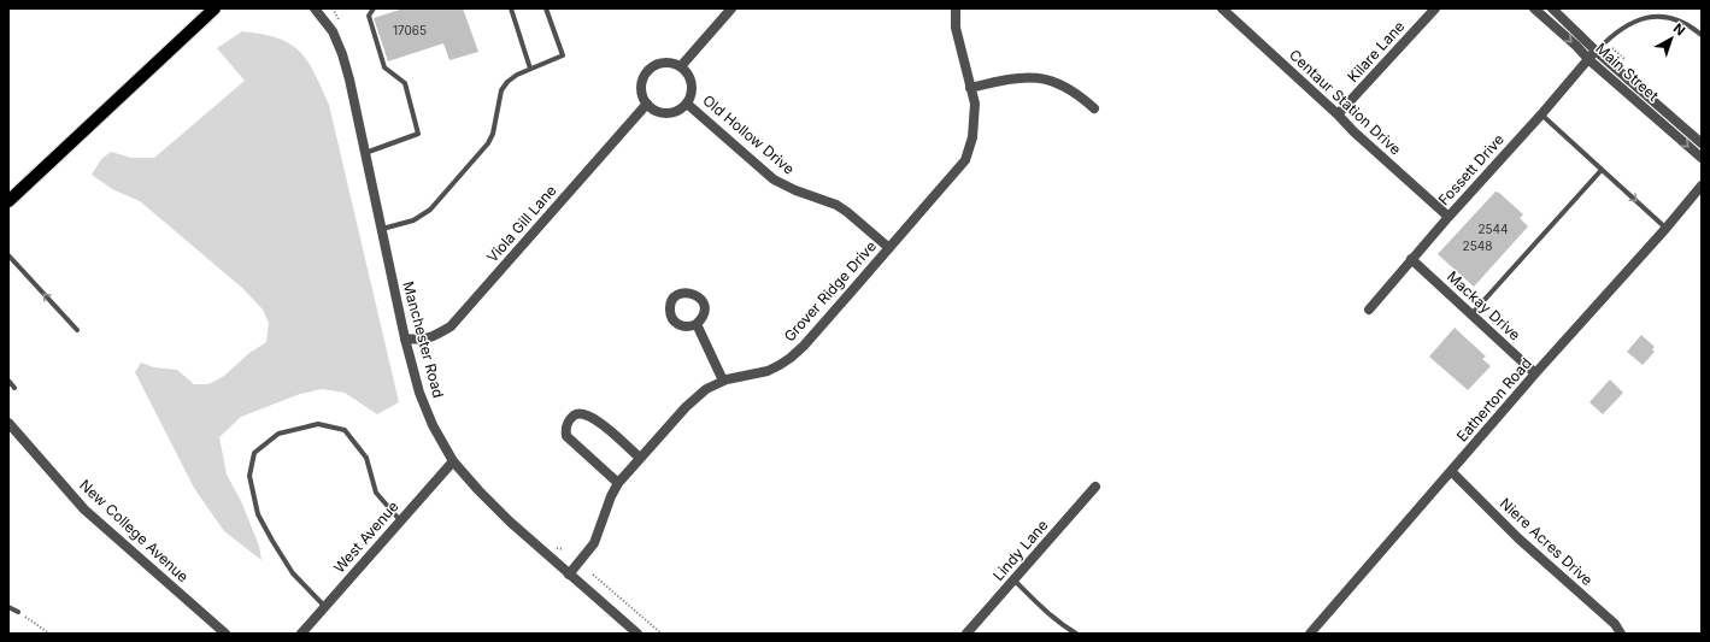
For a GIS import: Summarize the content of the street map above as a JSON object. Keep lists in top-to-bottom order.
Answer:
{
  "streets": {
    "street": [
      "Kilare Lane",
      "Main Street",
      "Centaur Station Drive",
      "Old Hollow Drive",
      "Fossett Drive",
      "Viola Gill Lane",
      "Grover Ridge Drive",
      "Mackay Drive",
      "Manchester Road",
      "Eatherton Road",
      "New College Avenue",
      "West Avenue",
      "Niere Acres Drive",
      "Lindy Lane"
    ]
  },
  "crossings": [
    ["Kilare Lane", "Centaur Station Drive"],
    ["Main Street", "Fossett Drive"],
    ["Centaur Station Drive", "Fossett Drive"],
    ["Old Hollow Drive", "Viola Gill Lane"],
    ["Old Hollow Drive", "Grover Ridge Drive"],
    ["Fossett Drive", "Mackay Drive"],
    ["Viola Gill Lane", "Manchester Road"],
    ["Grover Ridge Drive", "Manchester Road"],
    ["Mackay Drive", "Eatherton Road"],
    ["Manchester Road", "West Avenue"],
    ["Eatherton Road", "Niere Acres Drive"]
  ],
  "house_numbers": ["17065", "2544", "2548"],
  "north": "top right"
}
